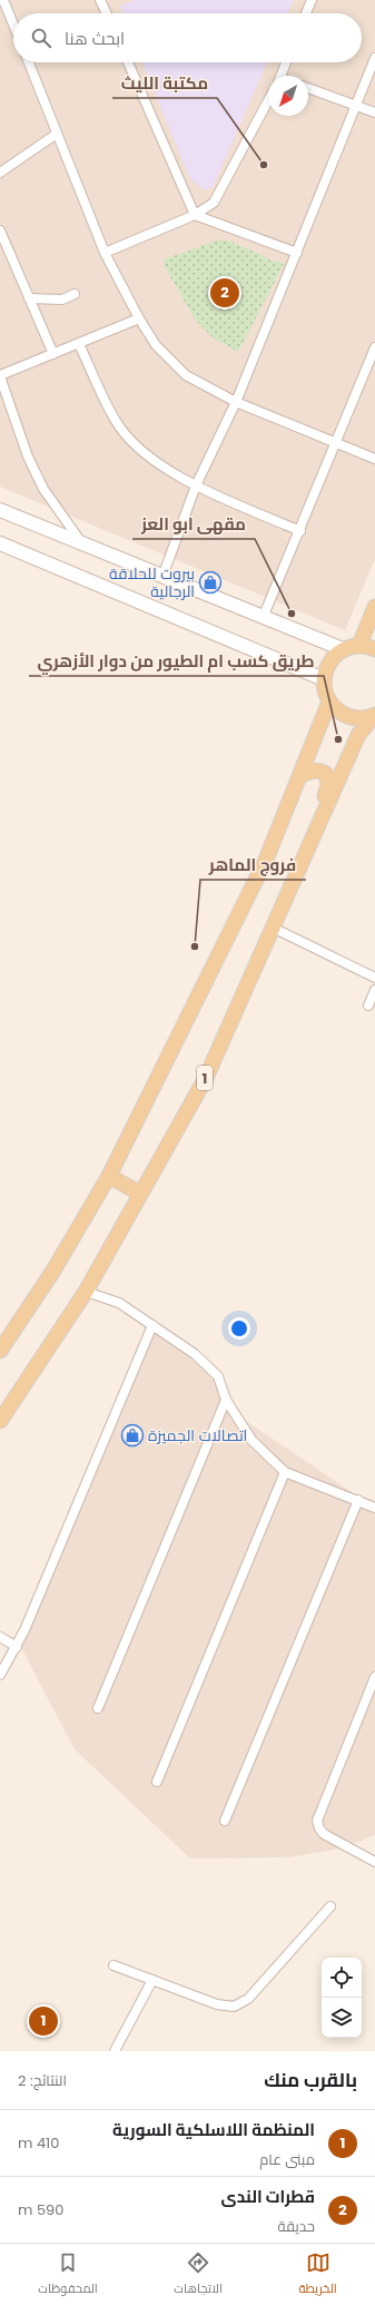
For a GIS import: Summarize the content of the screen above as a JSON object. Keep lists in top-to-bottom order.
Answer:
{
  "streets": {
    "main road": ["1"]
  },
  "places": {
    "other": [
      "مكتبة الليث",
      "مقهى ابو العز",
      "طريق كسب ام الطيور من دوار الأزهري",
      "فروج الماهر"
    ],
    "shop": ["بيروت للحلاقة الرجالية", "اتصالات الجميزة"]
  },
  "north": "bottom left",
  "page": {
    "search": "ابحث هنا",
    "pins": ["2", "1"],
    "heading": ["بالقرب منك", "النتائج: 2"],
    "list": [
      {
        "mark": "1",
        "name": "المنظمة اللاسلكية السورية",
        "note": "مبنى عام",
        "value": "410 m"
      },
      {
        "mark": "2",
        "name": "قطرات الندى",
        "note": "حديقة",
        "value": "590 m"
      }
    ],
    "nav": ["الخريطة", "الاتجاهات", "المحفوظات"]
  }
}
